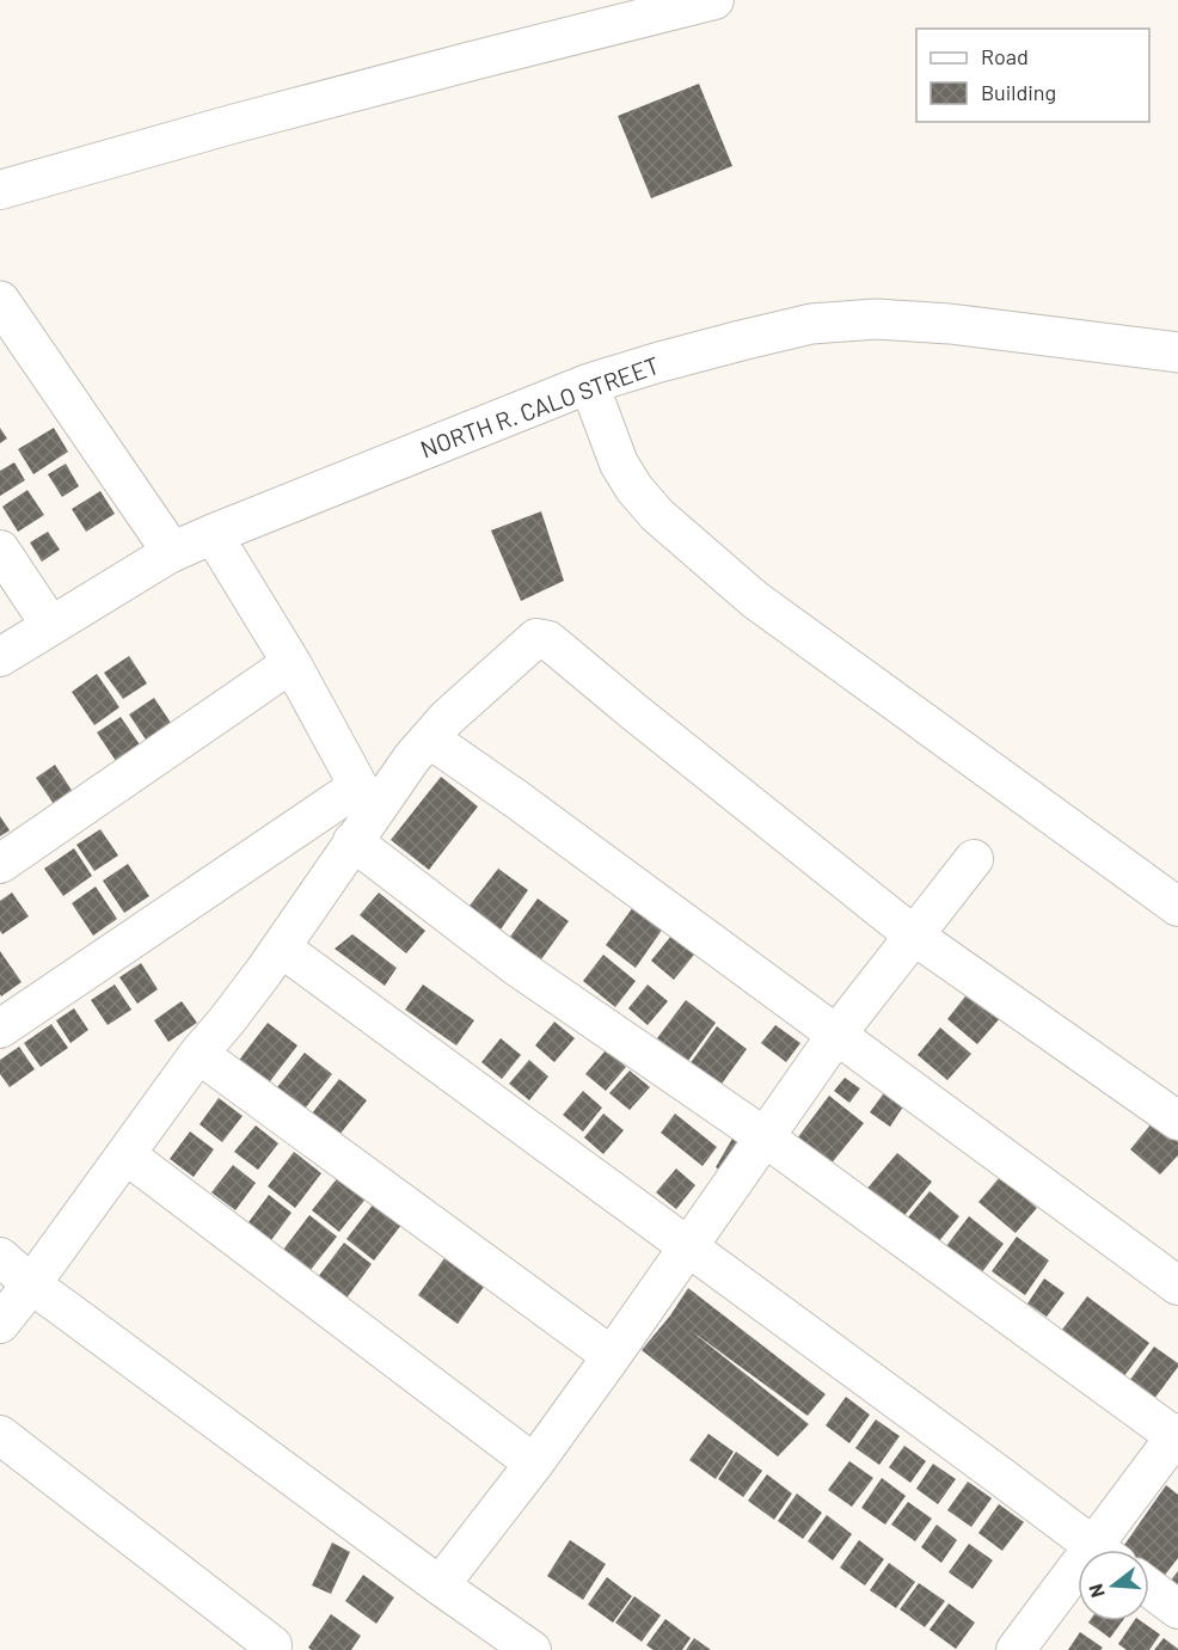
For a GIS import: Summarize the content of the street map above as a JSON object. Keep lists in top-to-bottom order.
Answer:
{
  "streets": {
    "main road": ["NORTH R. CALO STREET"]
  },
  "legend": ["Road", "Building"],
  "north": "left"
}
